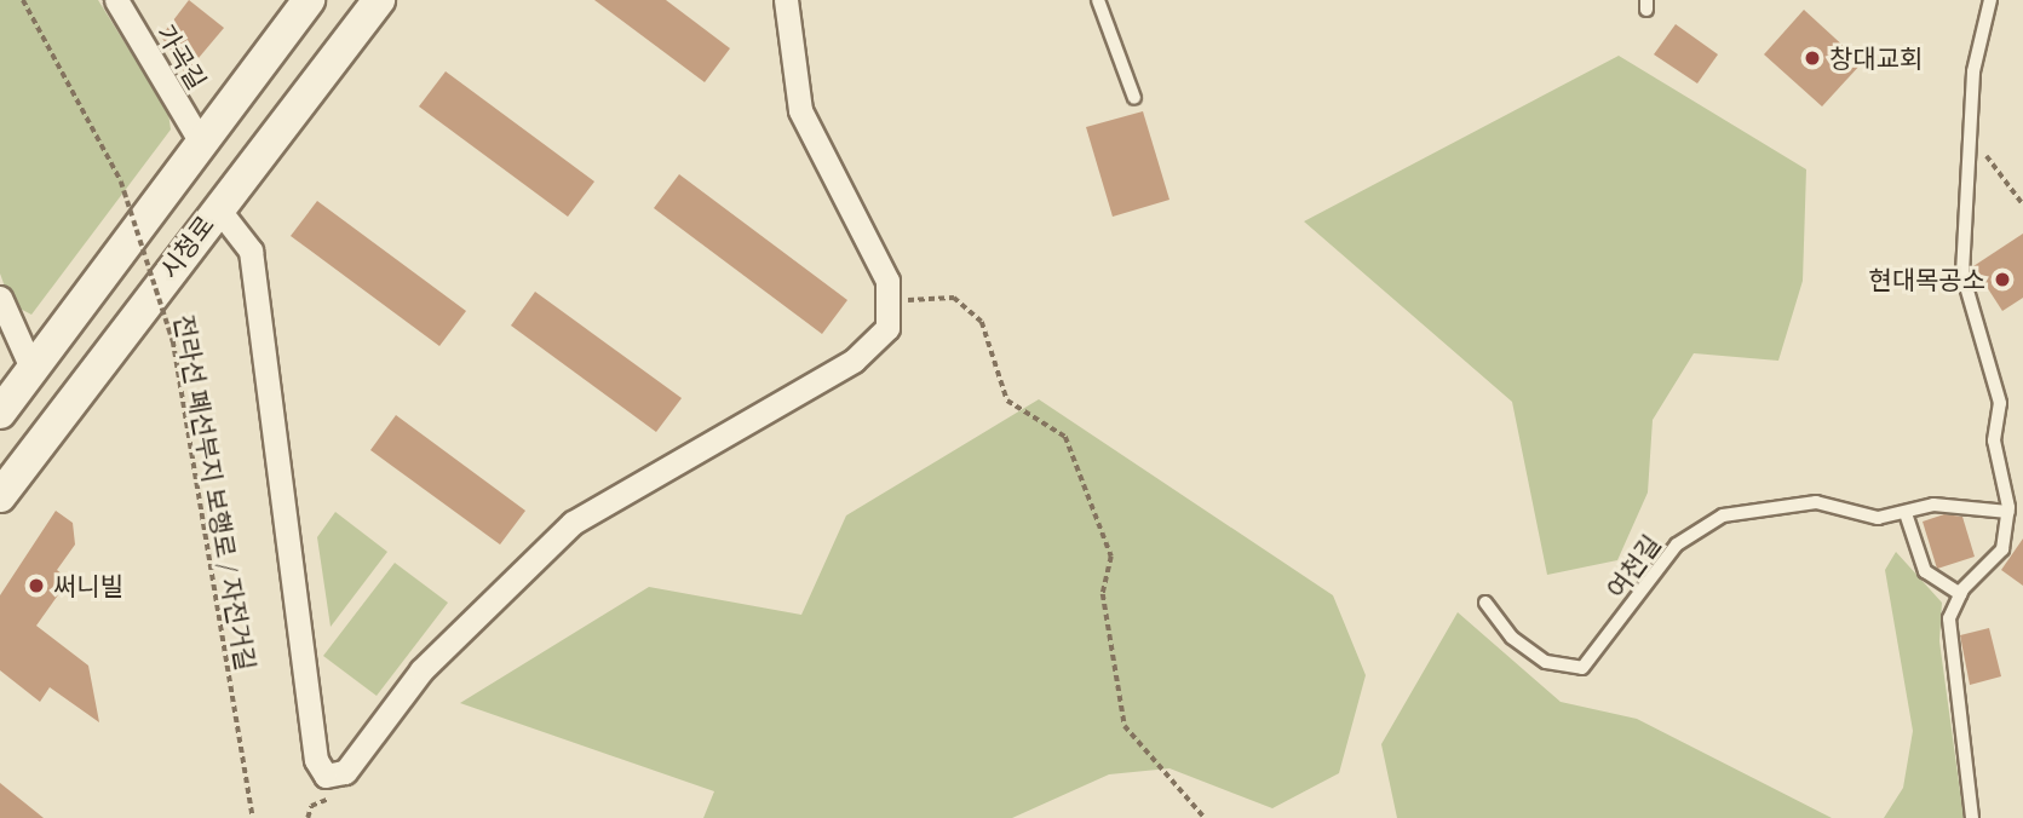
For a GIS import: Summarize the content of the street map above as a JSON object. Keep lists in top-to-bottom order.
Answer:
{
  "streets": {
    "street": ["가곡길", "시청로"],
    "lane": ["여천길"],
    "path": ["전라선 폐선부지 보행로 / 자전거길"]
  },
  "crossings": [
    ["가곡길", "시청로"]
  ],
  "places": ["창대교회", "현대목공소", "써니빌"]
}
